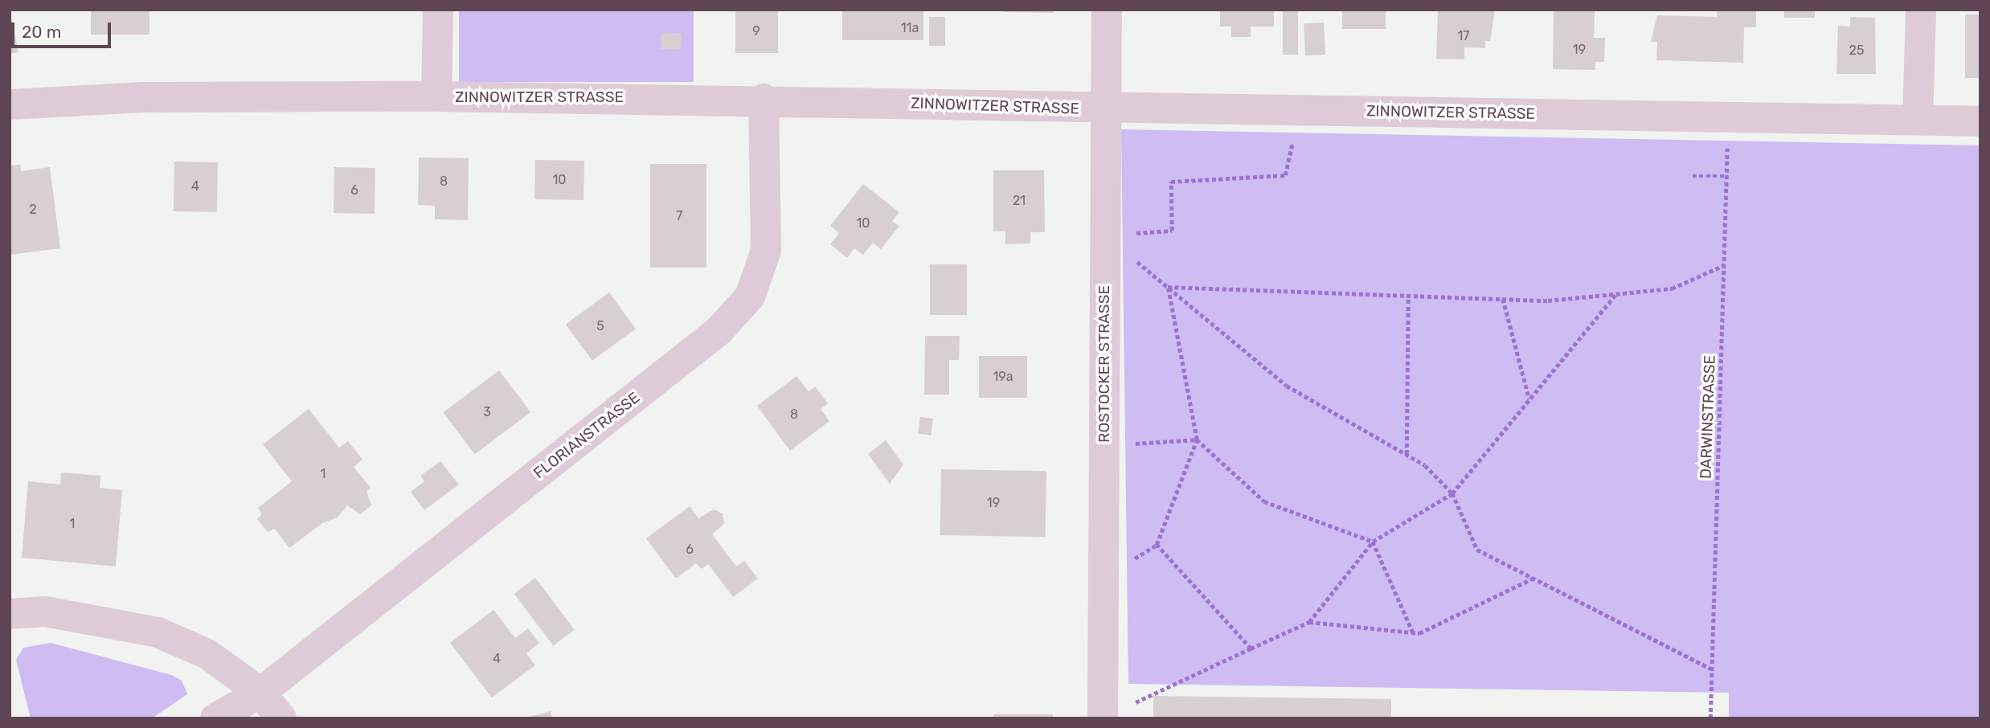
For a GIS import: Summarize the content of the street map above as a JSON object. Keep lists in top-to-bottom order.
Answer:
{
  "streets": {
    "street": ["ZINNOWITZER STRASSE", "ROSTOCKER STRASSE", "FLORIANSTRASSE"],
    "path": ["DARWINSTRASSE"]
  },
  "crossings": [
    ["ZINNOWITZER STRASSE", "ROSTOCKER STRASSE"],
    ["ZINNOWITZER STRASSE", "DARWINSTRASSE"],
    ["ZINNOWITZER STRASSE", "FLORIANSTRASSE"]
  ],
  "house_numbers": [
    "11a",
    "9",
    "17",
    "19",
    "25",
    "10",
    "8",
    "4",
    "6",
    "21",
    "2",
    "7",
    "10",
    "5",
    "19a",
    "3",
    "8",
    "1",
    "19",
    "1",
    "6",
    "4"
  ],
  "scale_bar": "20 m"
}
